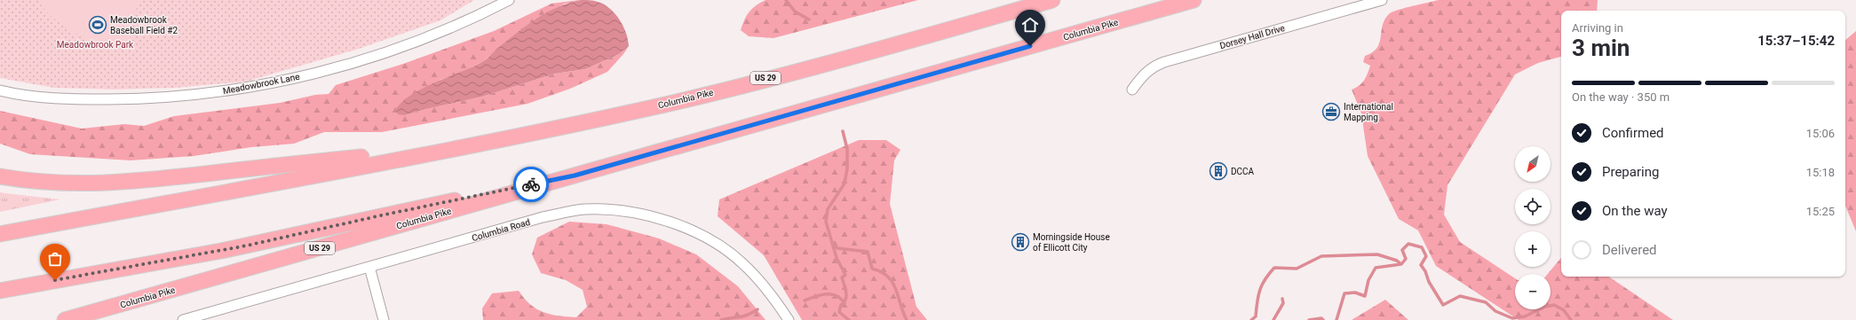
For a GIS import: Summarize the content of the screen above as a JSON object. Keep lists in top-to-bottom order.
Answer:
{
  "streets": {
    "highway": ["Columbia Pike", "US 29"],
    "street": ["Dorsey Hall Drive", "Meadowbrook Lane", "Columbia Road"]
  },
  "parks": ["Meadowbrook Park"],
  "places": {
    "sports": ["Meadowbrook Baseball Field #2"],
    "office": ["International Mapping"],
    "building": ["DCCA", "Morningside House of Ellicott City"]
  },
  "north": "bottom left",
  "page": {
    "heading": ["3 min", "Arriving in", "15:37–15:42"],
    "bar": "On the way · 350 m",
    "list": [
      ["Confirmed", "15:06"],
      ["Preparing", "15:18"],
      ["On the way", "15:25"],
      "Delivered"
    ],
    "map_buttons": ["+", "−"]
  }
}
